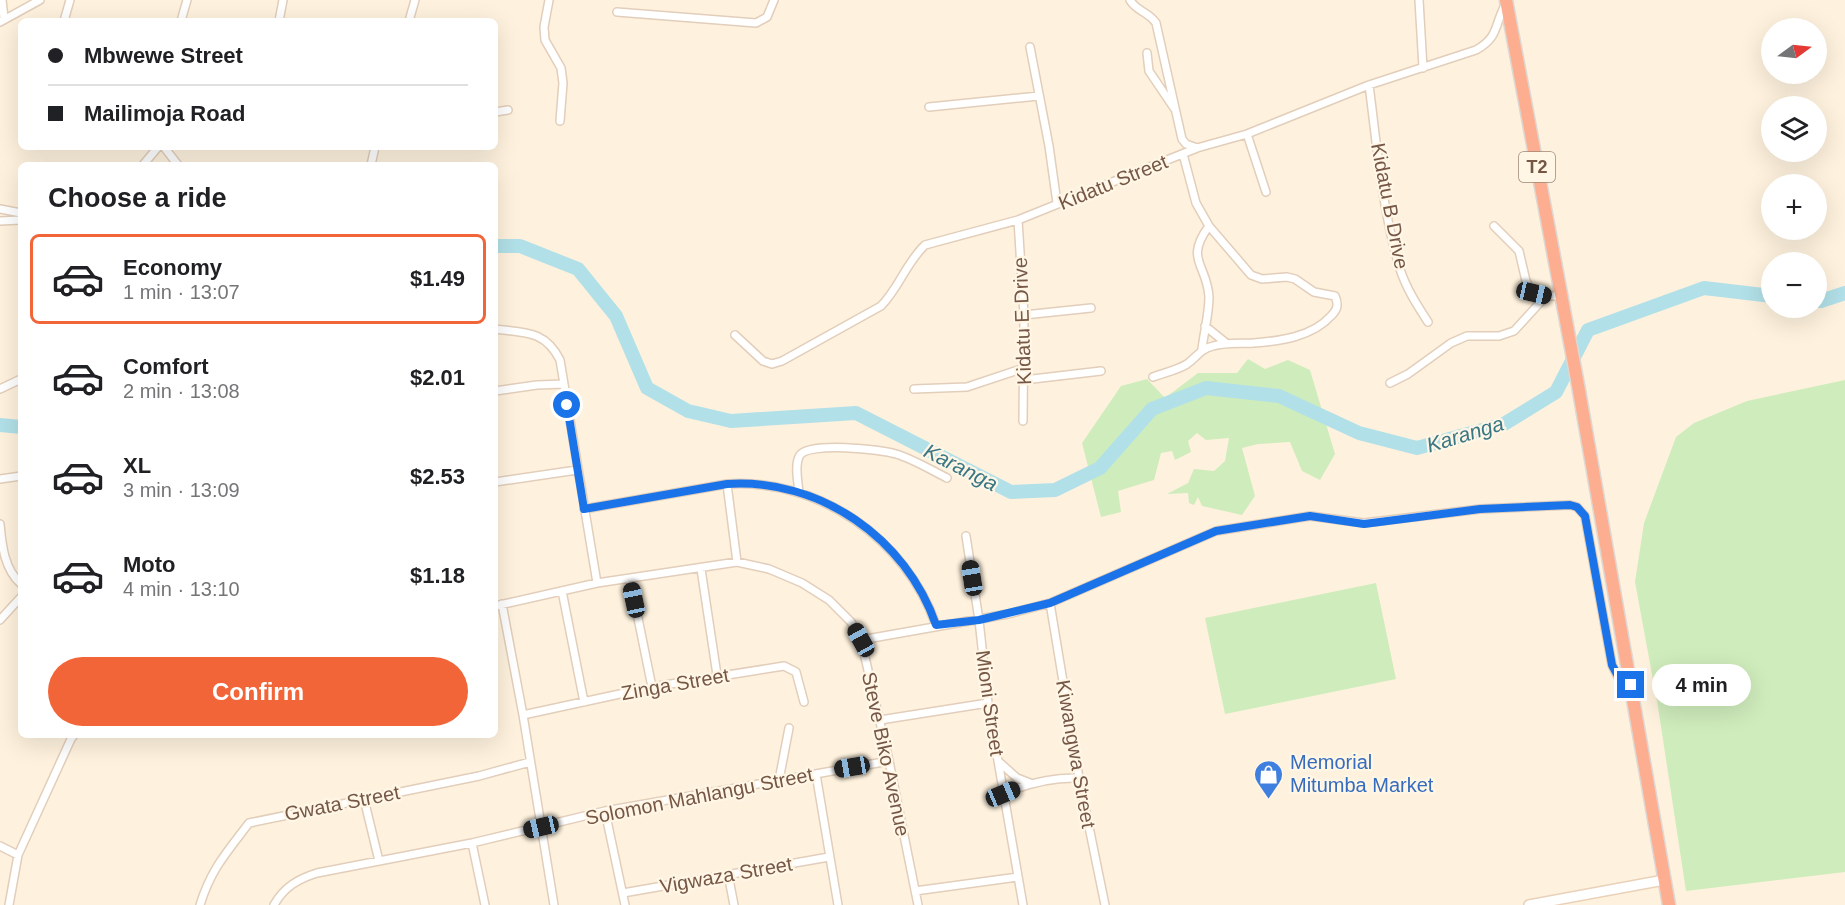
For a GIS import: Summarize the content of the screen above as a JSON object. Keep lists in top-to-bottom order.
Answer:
{
  "streets": {
    "highway": ["T2"],
    "street": [
      "Kidatu Street",
      "Kidatu B Drive",
      "Kidatu E Drive",
      "Zinga Street",
      "Mioni Street",
      "Steve Biko Avenue",
      "Kiwangwa Street",
      "Solomon Mahlangu Street",
      "Gwata Street",
      "Vigwaza Street"
    ]
  },
  "crossings": [
    ["T2", "Kidatu Street"],
    ["Kidatu Street", "Kidatu B Drive"],
    ["Kidatu Street", "Kidatu E Drive"],
    ["Steve Biko Avenue", "Solomon Mahlangu Street"]
  ],
  "water": ["Karanga"],
  "places": {
    "shop": ["Memorial Mitumba Market"]
  },
  "north": "right",
  "page": {
    "map_buttons": ["+", "−"],
    "banner": ["Mbwewe Street", "Mailimoja Road"],
    "heading": "Choose a ride",
    "list": [
      {
        "name": "Economy",
        "note": "1 min · 13:07",
        "value": "$1.49"
      },
      {
        "name": "Comfort",
        "note": "2 min · 13:08",
        "value": "$2.01"
      },
      {
        "name": "XL",
        "note": "3 min · 13:09",
        "value": "$2.53"
      },
      {
        "name": "Moto",
        "note": "4 min · 13:10",
        "value": "$1.18"
      }
    ],
    "buttons": "Confirm",
    "bubble": "4 min"
  }
}
